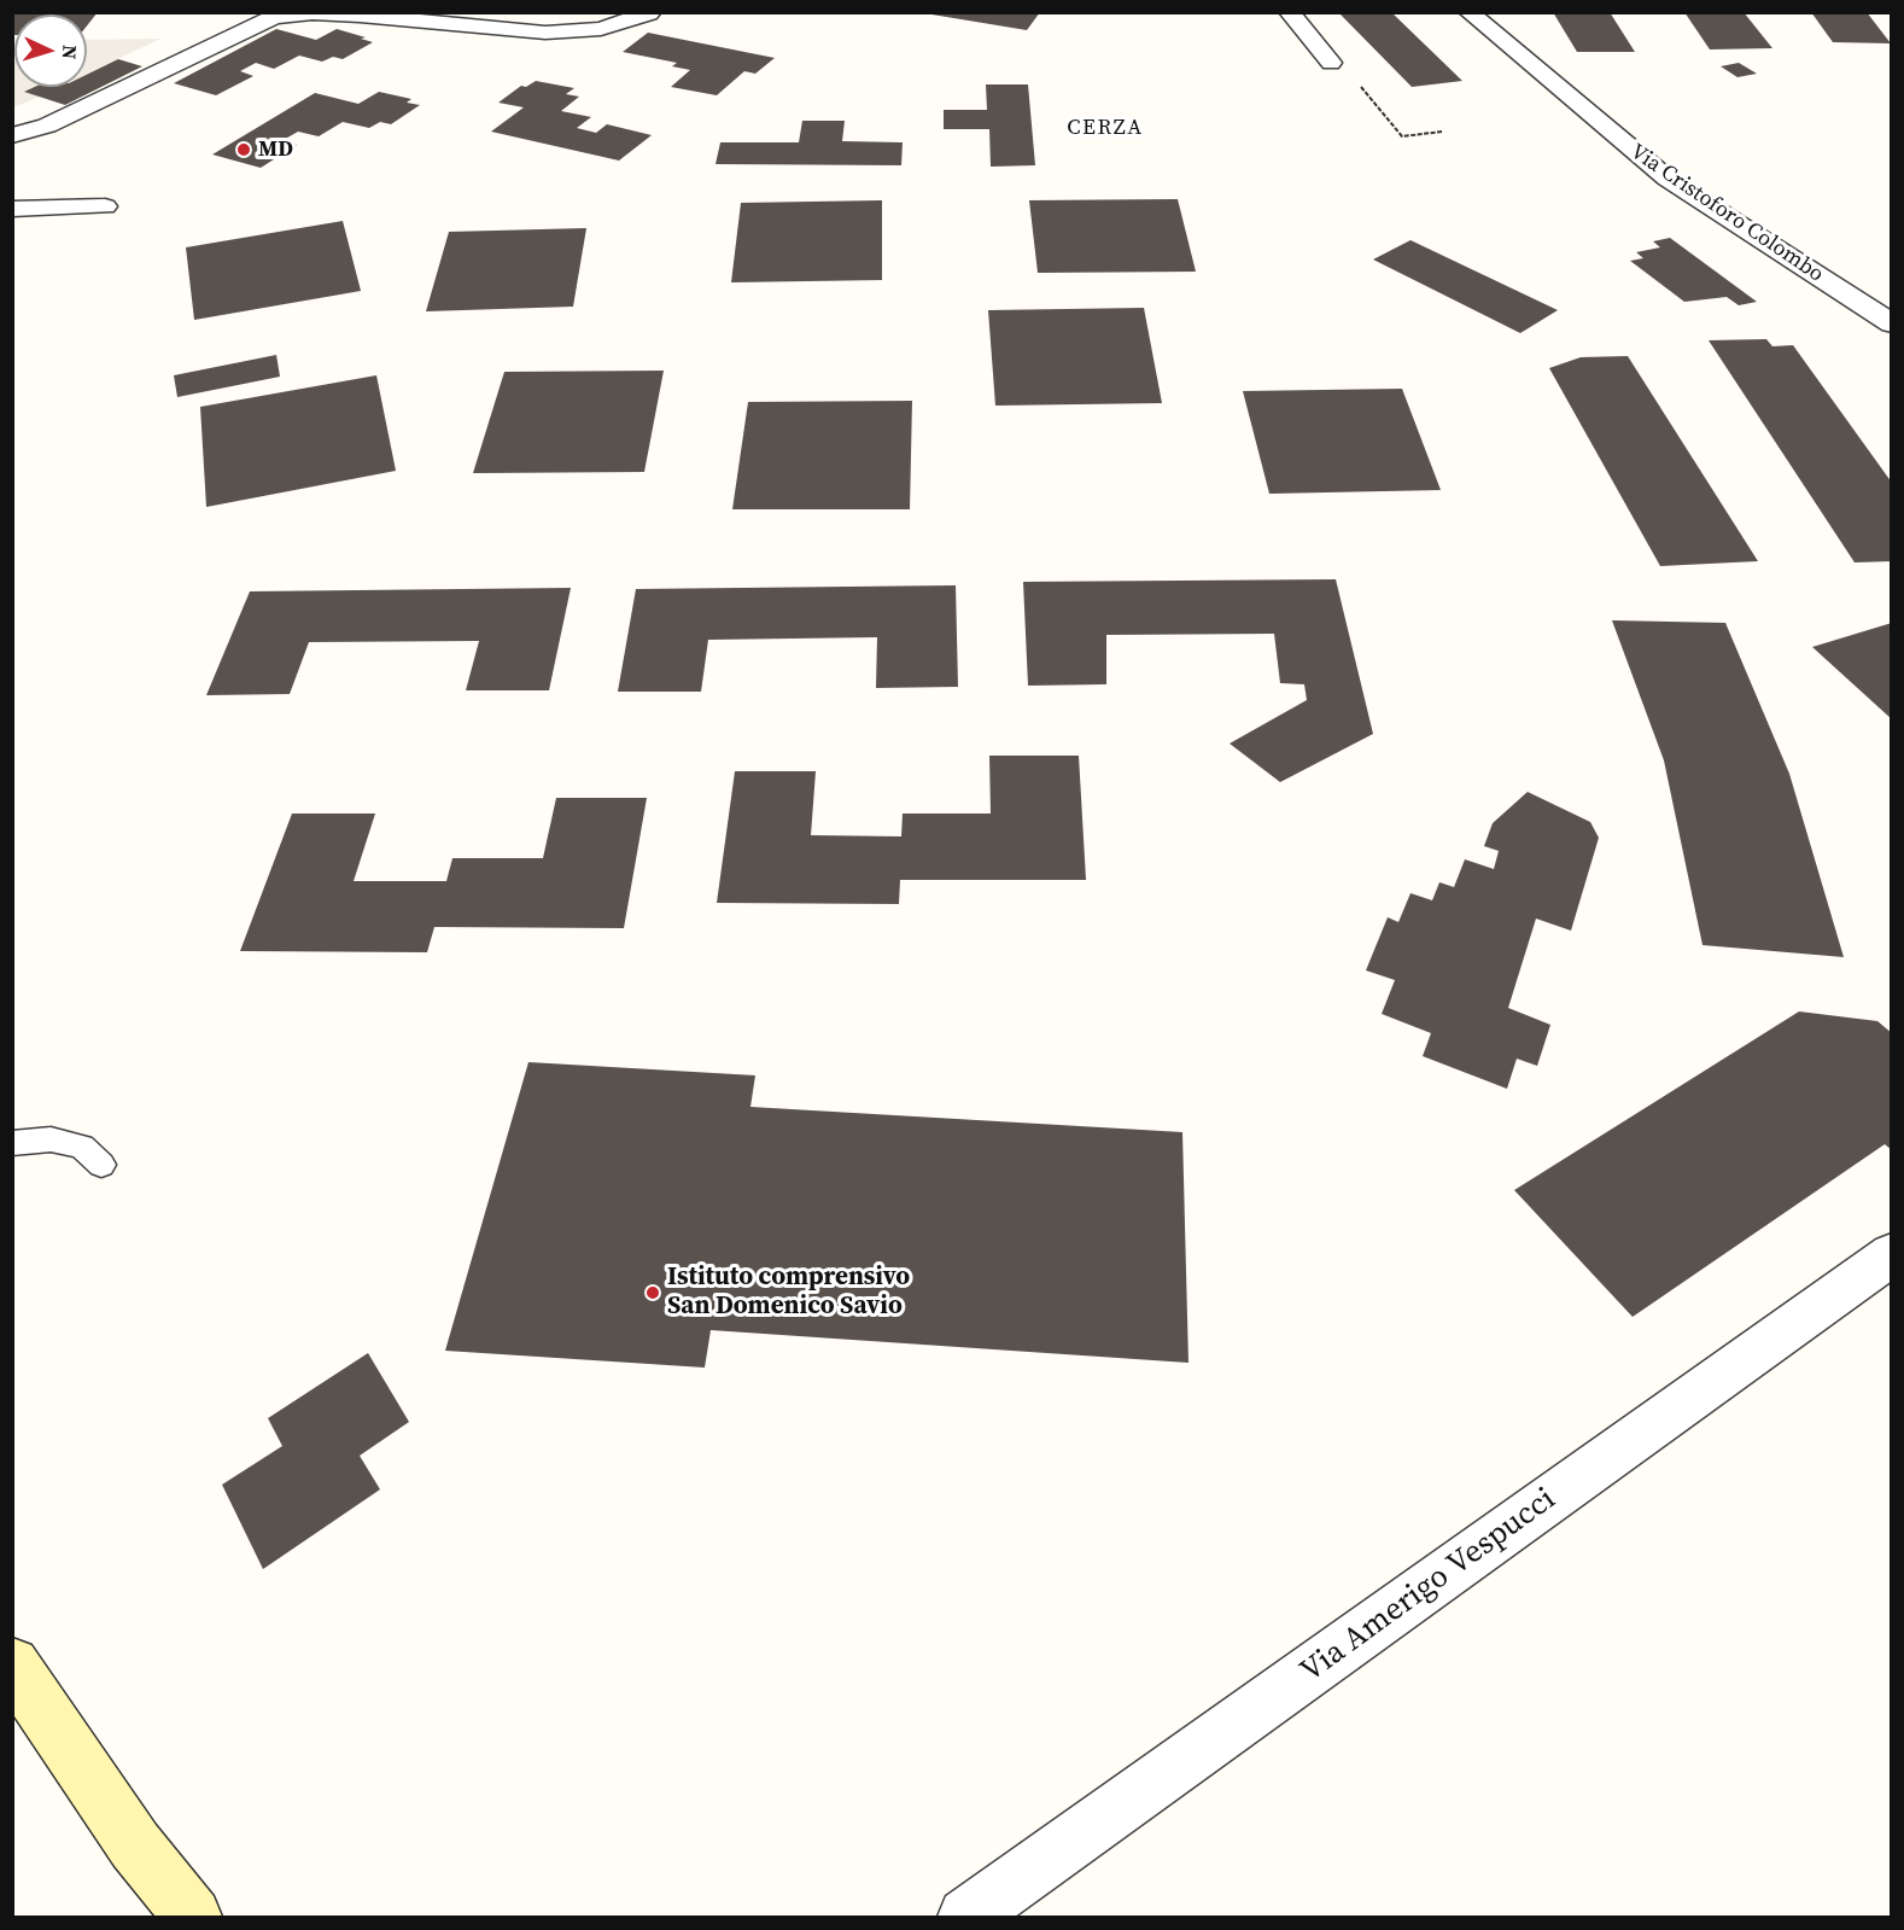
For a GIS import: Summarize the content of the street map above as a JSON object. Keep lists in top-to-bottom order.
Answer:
{
  "streets": {
    "street": ["Via Cristoforo Colombo", "Via Amerigo Vespucci"]
  },
  "districts": ["CERZA"],
  "places": ["MD", "Istituto comprensivo San Domenico Savio"],
  "north": "right"
}
